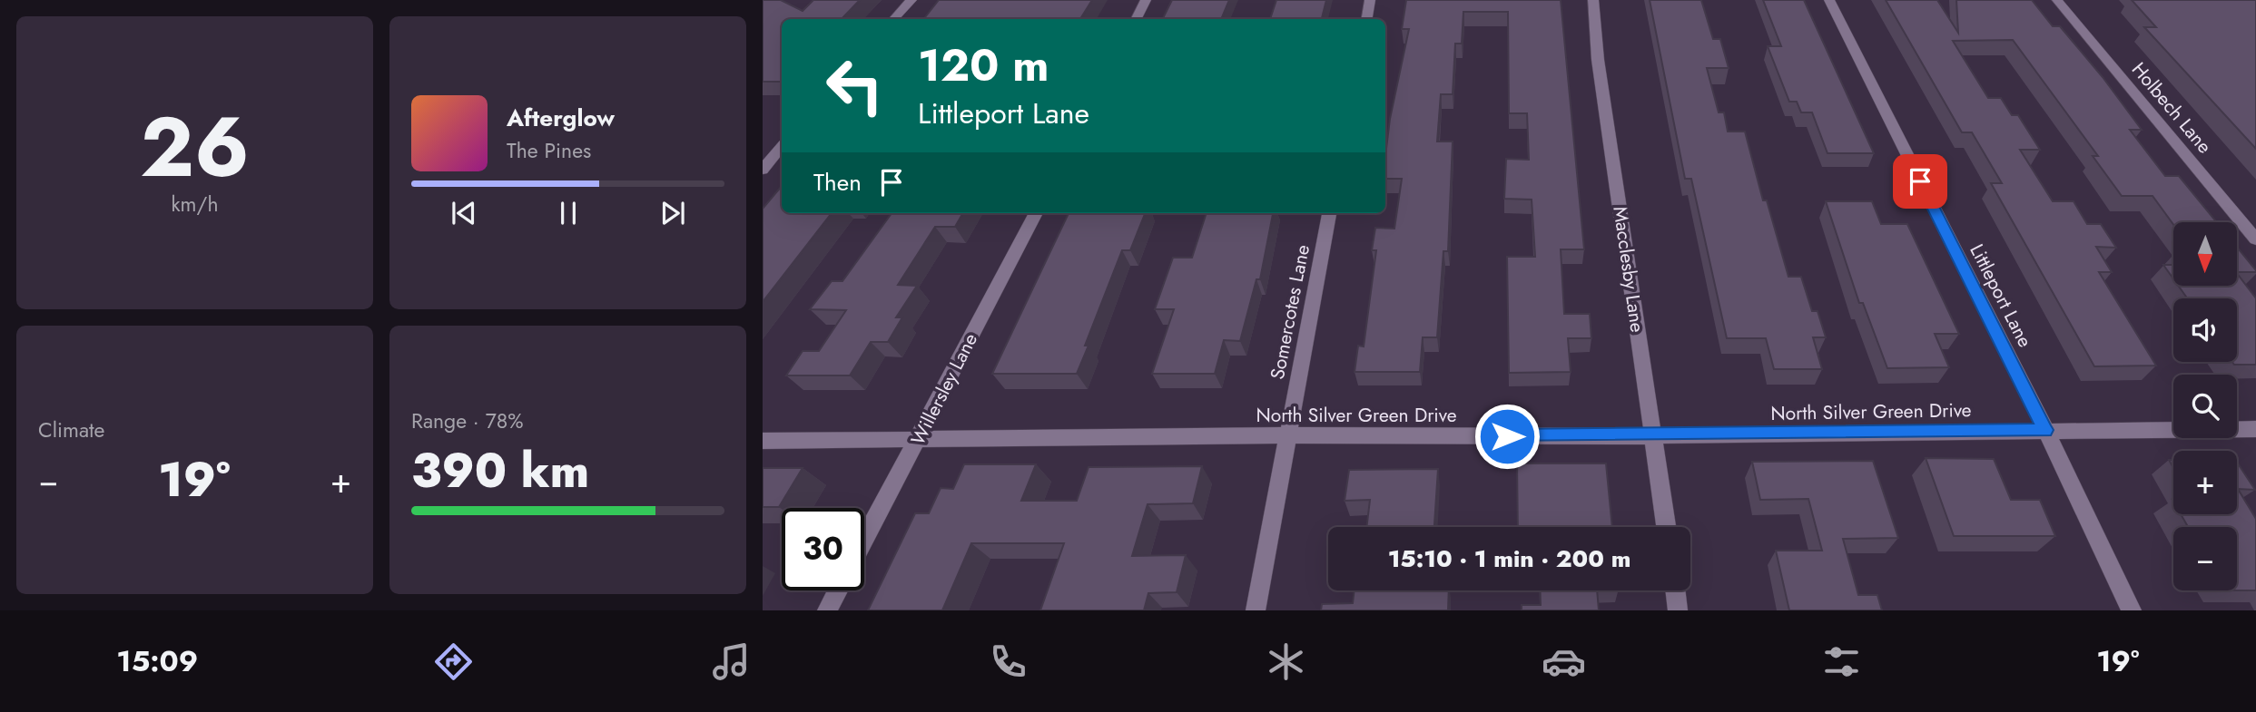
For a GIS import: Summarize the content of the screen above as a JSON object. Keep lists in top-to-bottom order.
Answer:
{
  "streets": {
    "street": [
      "Holbech Lane",
      "Macclesby Lane",
      "Littleport Lane",
      "Somercotes Lane",
      "Willersley Lane",
      "North Silver Green Drive"
    ]
  },
  "crossings": [
    ["Macclesby Lane", "North Silver Green Drive"],
    ["Littleport Lane", "North Silver Green Drive"],
    ["Somercotes Lane", "North Silver Green Drive"],
    ["Willersley Lane", "North Silver Green Drive"]
  ],
  "north": "bottom",
  "page": {
    "tile": [
      ["26", "km/h"],
      "Climate",
      ["Range · 78%", "390 km"]
    ],
    "turn": ["120 m", "Littleport Lane"],
    "song": ["Afterglow", "The Pines"],
    "then": "Then",
    "map_buttons": ["+", "−"],
    "heat": ["−", "19°", "+"],
    "limit": "30",
    "trip": "15:10 · 1 min · 200 m",
    "tabs": ["15:09", "19°"]
  }
}
